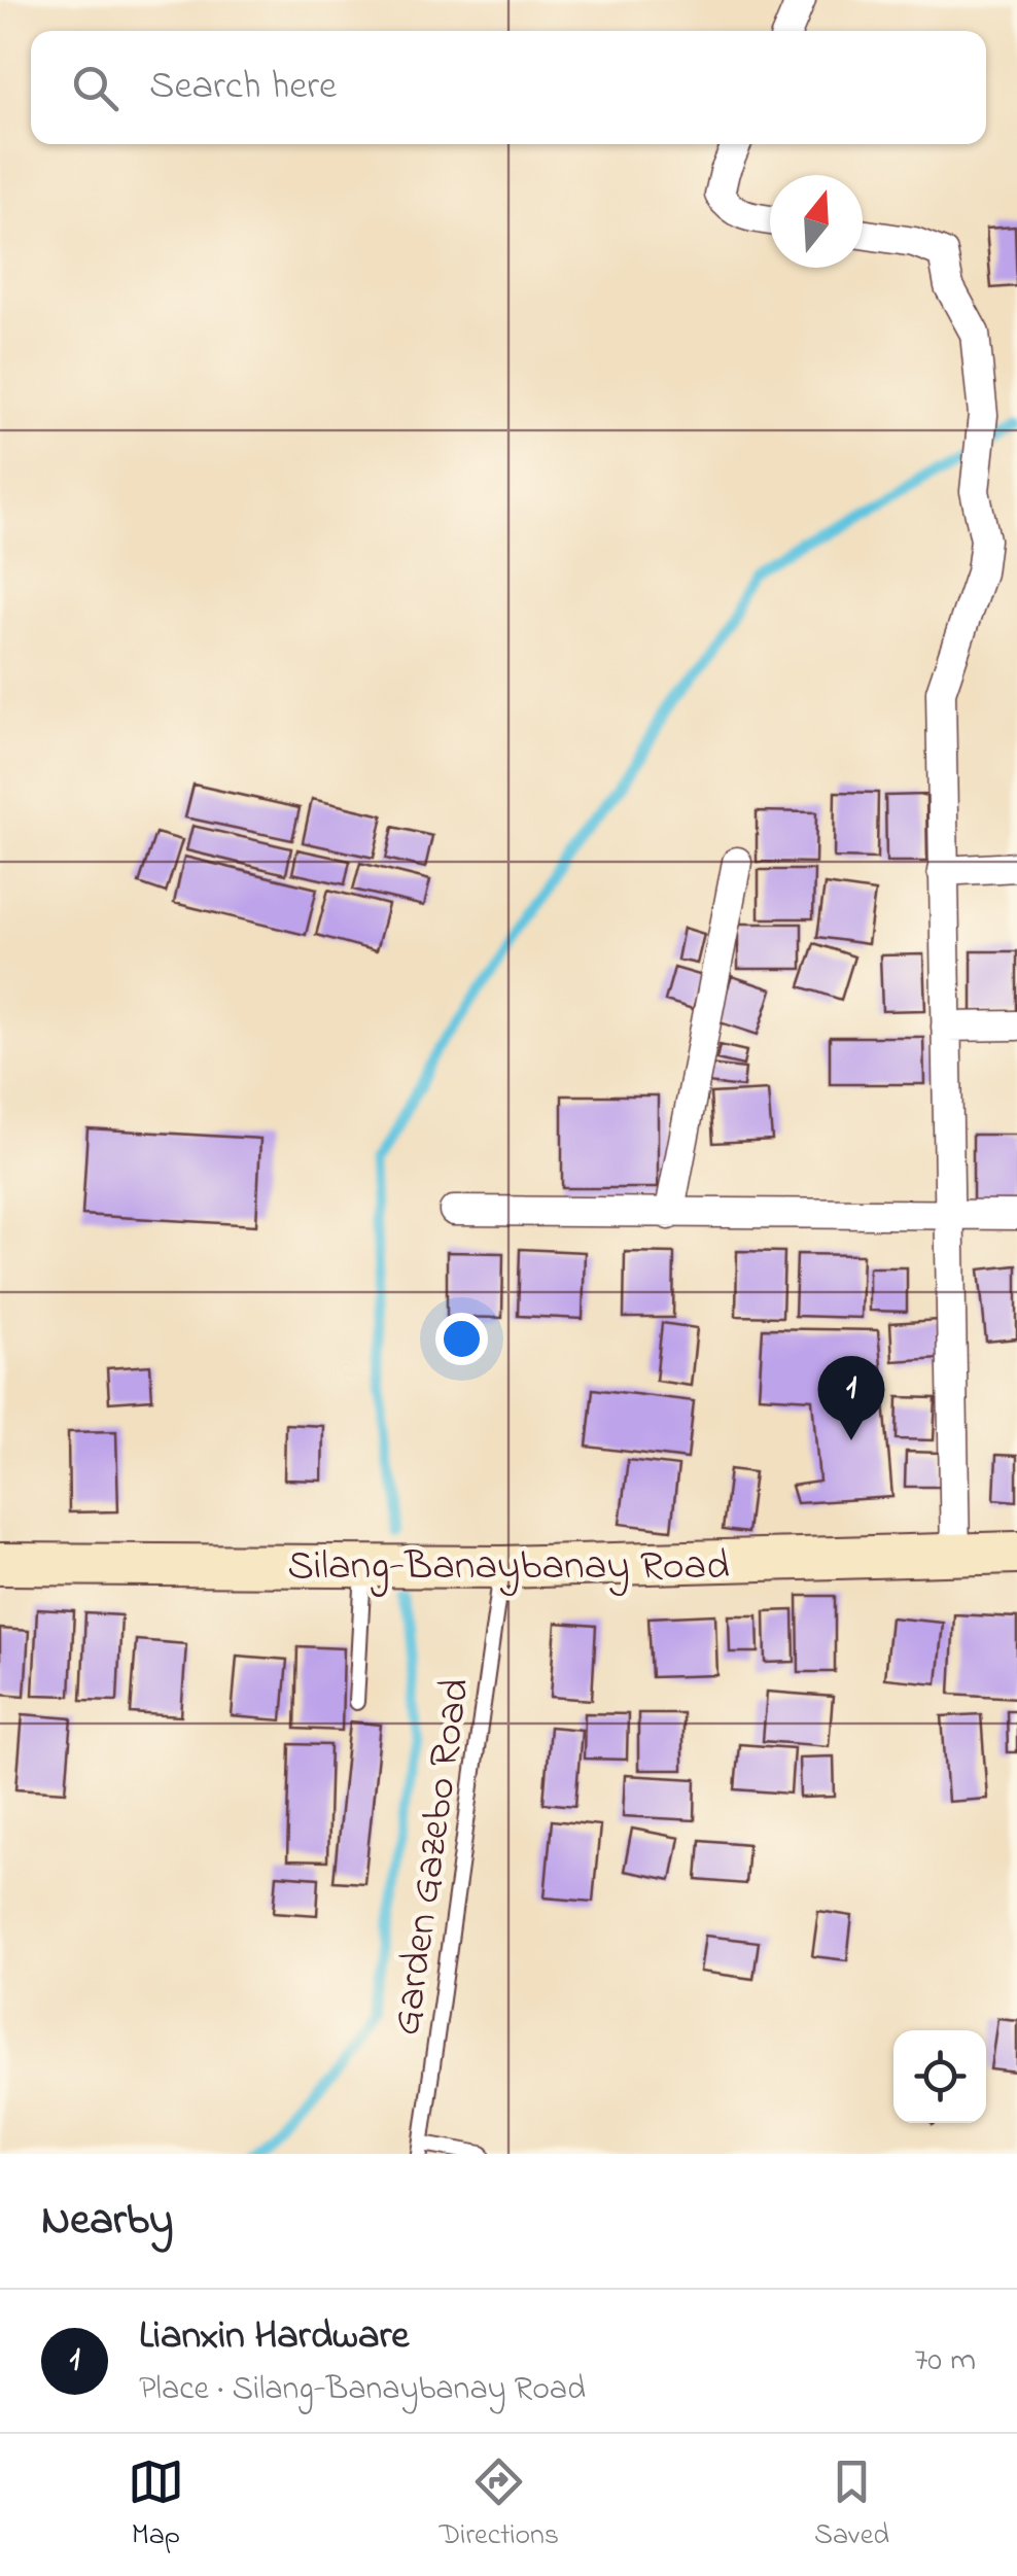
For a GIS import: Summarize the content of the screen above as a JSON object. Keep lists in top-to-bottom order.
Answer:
{
  "streets": {
    "main road": ["Silang-Banaybanay Road"],
    "lane": ["Garden Gazebo Road"]
  },
  "crossings": [
    ["Silang-Banaybanay Road", "Garden Gazebo Road"]
  ],
  "north": "top",
  "page": {
    "search": "Search here",
    "pins": "1",
    "heading": "Nearby",
    "list": [
      {
        "mark": "1",
        "name": "Lianxin Hardware",
        "note": "Place · Silang-Banaybanay Road",
        "value": "70 m"
      }
    ],
    "nav": ["Map", "Directions", "Saved"]
  }
}
